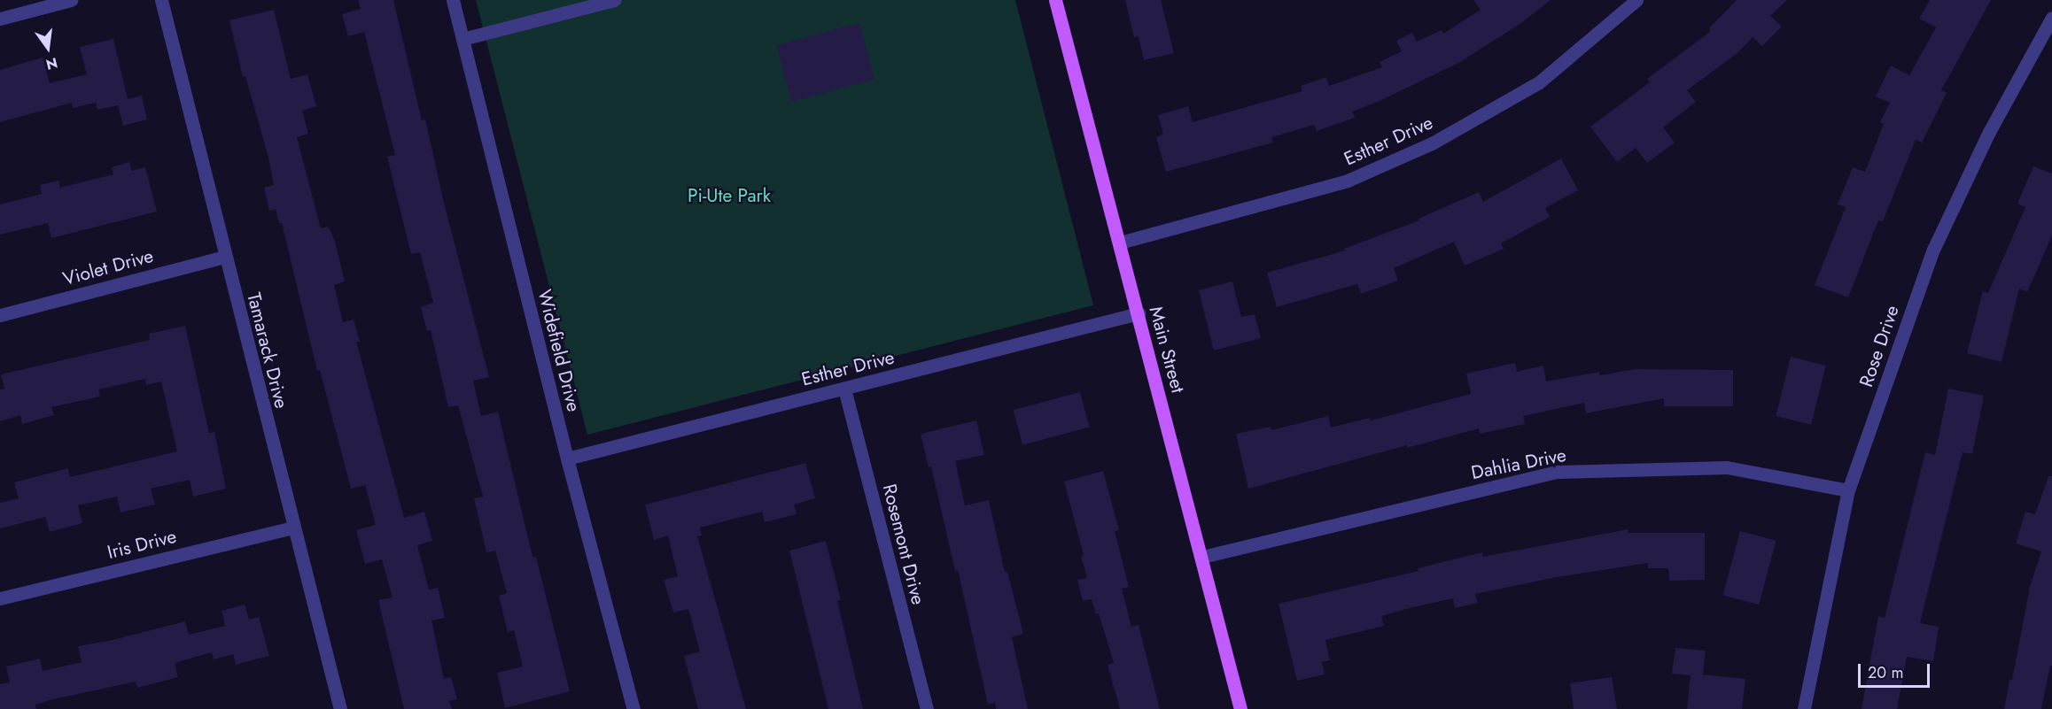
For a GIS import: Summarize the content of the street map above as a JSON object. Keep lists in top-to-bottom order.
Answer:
{
  "streets": {
    "main road": ["Main Street"],
    "street": [
      "Esther Drive",
      "Violet Drive",
      "Rose Drive",
      "Tamarack Drive",
      "Widefield Drive",
      "Dahlia Drive",
      "Iris Drive",
      "Rosemont Drive"
    ]
  },
  "crossings": [
    ["Esther Drive", "Main Street"],
    ["Esther Drive", "Widefield Drive"],
    ["Esther Drive", "Rosemont Drive"],
    ["Violet Drive", "Tamarack Drive"],
    ["Rose Drive", "Dahlia Drive"],
    ["Main Street", "Dahlia Drive"],
    ["Tamarack Drive", "Iris Drive"]
  ],
  "parks": ["Pi-Ute Park"],
  "scale_bar": "20 m",
  "north": "bottom"
}
